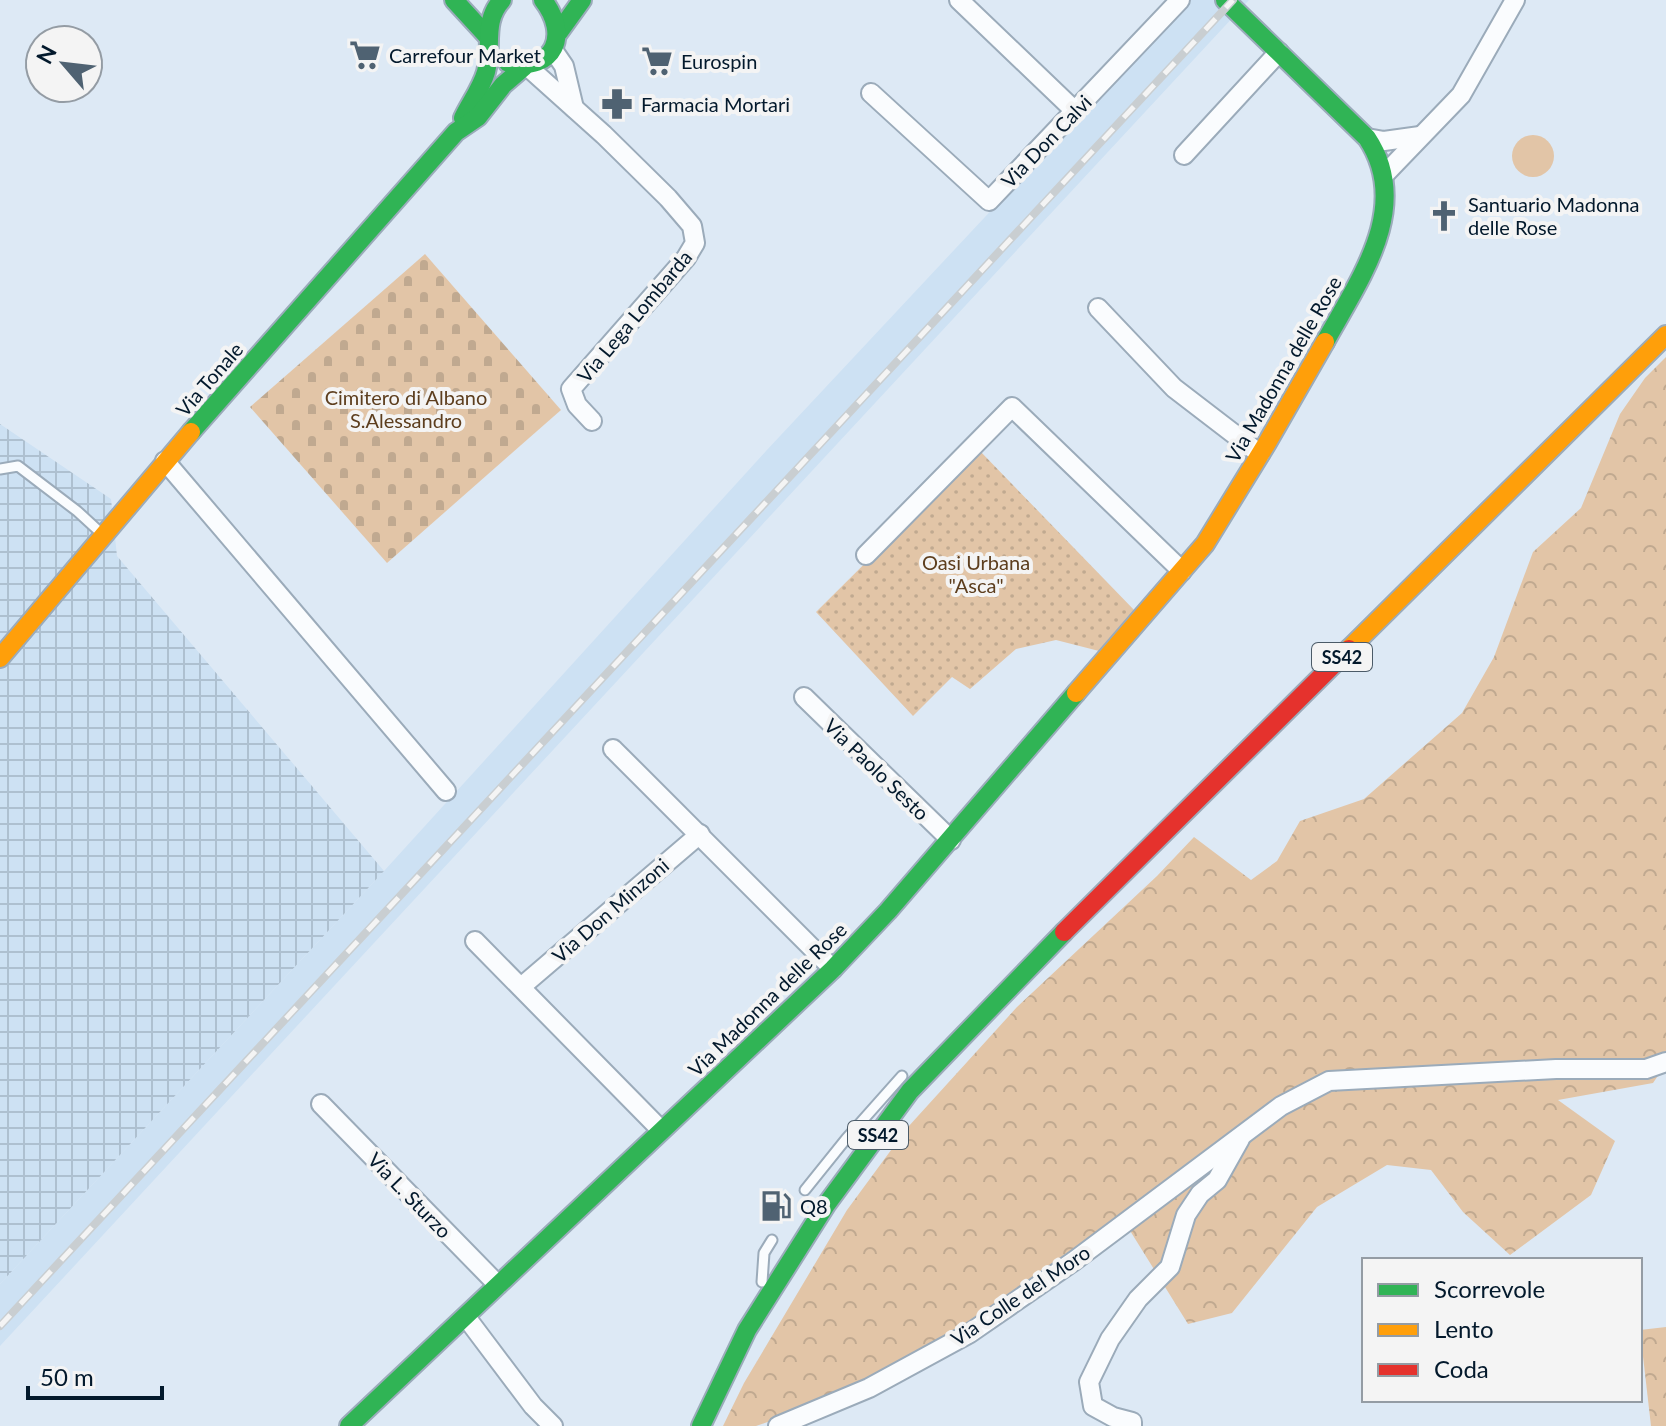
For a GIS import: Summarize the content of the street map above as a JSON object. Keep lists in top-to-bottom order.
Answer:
{
  "streets": {
    "main road": ["Via Madonna delle Rose", "Via Tonale", "SS42"],
    "street": [
      "Via Don Calvi",
      "Via Lega Lombarda",
      "Via Paolo Sesto",
      "Via Don Minzoni",
      "Via L. Sturzo",
      "Via Colle del Moro"
    ]
  },
  "crossings": [
    ["Via Lega Lombarda", "Via Tonale"],
    ["Via Madonna delle Rose", "Via Paolo Sesto"],
    ["Via Madonna delle Rose", "Via L. Sturzo"]
  ],
  "parks": ["Cimitero di Albano S.Alessandro", "Oasi Urbana \"Asca\""],
  "places": {
    "supermarket": ["Carrefour Market", "Eurospin"],
    "pharmacy": ["Farmacia Mortari"],
    "church": ["Santuario Madonna delle Rose"],
    "fuel station": ["Q8"]
  },
  "legend": ["Scorrevole", "Lento", "Coda"],
  "scale_bar": "50 m",
  "north": "top left"
}
